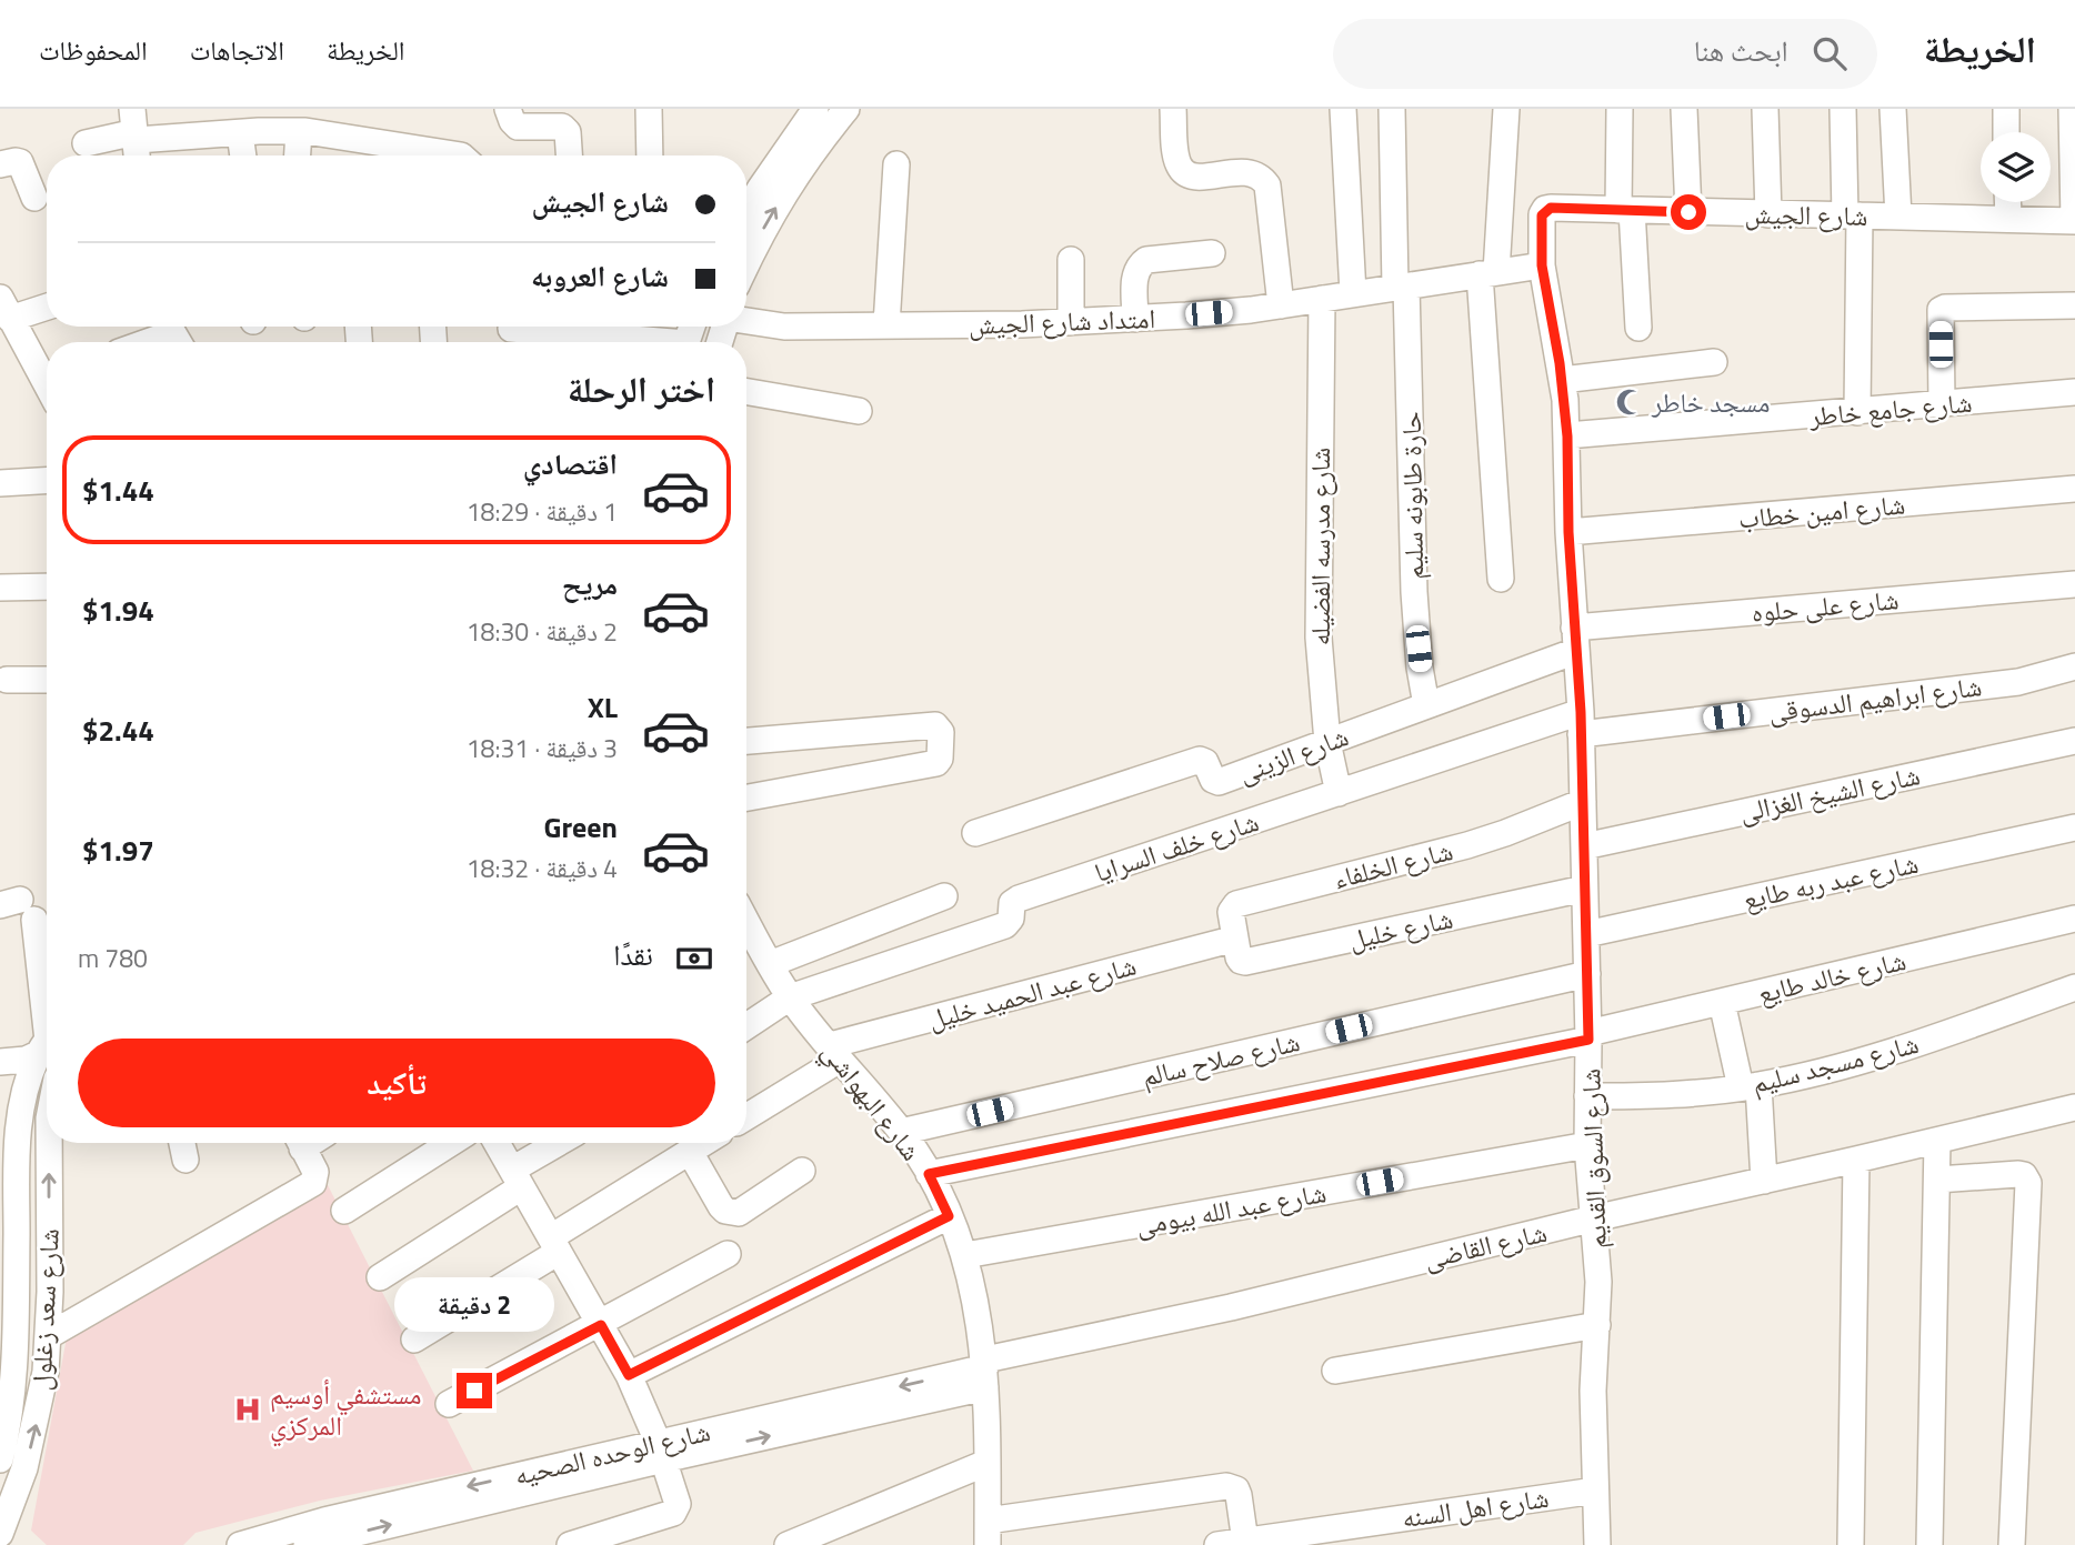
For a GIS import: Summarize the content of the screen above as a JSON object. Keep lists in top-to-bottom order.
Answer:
{
  "streets": {
    "street": [
      "شارع الجيش",
      "امتداد شارع الجيش",
      "شارع جامع خاطر",
      "حارة طابونه سليم",
      "شارع امين خطاب",
      "شارع مدرسه الفضيله",
      "شارع على حلوه",
      "شارع ابراهيم الدسوقى",
      "شارع الزينى",
      "شارع الشيخ الغزالى",
      "شارع خلف السرايا",
      "شارع الخلفاء",
      "شارع عبد ربه طايع",
      "شارع خليل",
      "شارع خالد طايع",
      "شارع عبد الحميد خليل",
      "شارع صلاح سالم",
      "شارع مسجد سليم",
      "شارع البهواشي",
      "شارع السوق القديم",
      "شارع عبد الله بيومى",
      "شارع القاضى",
      "شارع سعد زغلول",
      "شارع الوحده الصحيه",
      "شارع اهل السنه"
    ]
  },
  "crossings": [
    ["شارع الجيش", "شارع السوق القديم"],
    ["امتداد شارع الجيش", "حارة طابونه سليم"],
    ["امتداد شارع الجيش", "شارع مدرسه الفضيله"],
    ["امتداد شارع الجيش", "شارع السوق القديم"],
    ["شارع جامع خاطر", "شارع السوق القديم"],
    ["حارة طابونه سليم", "شارع الزينى"],
    ["شارع امين خطاب", "شارع السوق القديم"],
    ["شارع مدرسه الفضيله", "شارع الزينى"],
    ["شارع مدرسه الفضيله", "شارع خلف السرايا"],
    ["شارع على حلوه", "شارع الزينى"],
    ["شارع على حلوه", "شارع السوق القديم"],
    ["شارع ابراهيم الدسوقى", "شارع خلف السرايا"],
    ["شارع ابراهيم الدسوقى", "شارع السوق القديم"],
    ["شارع الزينى", "شارع السوق القديم"],
    ["شارع الشيخ الغزالى", "شارع السوق القديم"],
    ["شارع خلف السرايا", "شارع البهواشي"],
    ["شارع خلف السرايا", "شارع السوق القديم"],
    ["شارع الخلفاء", "شارع خليل"],
    ["شارع الخلفاء", "شارع عبد الحميد خليل"],
    ["شارع الخلفاء", "شارع السوق القديم"],
    ["شارع عبد ربه طايع", "شارع السوق القديم"],
    ["شارع خليل", "شارع عبد الحميد خليل"],
    ["شارع خليل", "شارع السوق القديم"],
    ["شارع خالد طايع", "شارع البهواشي"],
    ["شارع خالد طايع", "شارع السوق القديم"],
    ["شارع عبد الحميد خليل", "شارع البهواشي"],
    ["شارع صلاح سالم", "شارع البهواشي"],
    ["شارع صلاح سالم", "شارع السوق القديم"],
    ["شارع مسجد سليم", "شارع السوق القديم"],
    ["شارع البهواشي", "شارع عبد الله بيومى"],
    ["شارع البهواشي", "شارع القاضى"],
    ["شارع البهواشي", "شارع الوحده الصحيه"],
    ["شارع السوق القديم", "شارع عبد الله بيومى"],
    ["شارع السوق القديم", "شارع القاضى"],
    ["شارع السوق القديم", "شارع اهل السنه"],
    ["شارع القاضى", "شارع الوحده الصحيه"]
  ],
  "places": {
    "mosque": ["مسجد خاطر"],
    "hospital": ["مستشفي أوسيم المركزي"]
  },
  "page": {
    "header": "الخريطة",
    "search": "ابحث هنا",
    "nav": ["الخريطة", "الاتجاهات", "المحفوظات"],
    "banner": ["شارع الجيش", "شارع العروبه"],
    "heading": "اختر الرحلة",
    "list": [
      {
        "name": "اقتصادي",
        "note": "1 دقيقة · 18:29",
        "value": "$1.44"
      },
      {
        "name": "مريح",
        "note": "2 دقيقة · 18:30",
        "value": "$1.94"
      },
      {
        "name": "XL",
        "note": "3 دقيقة · 18:31",
        "value": "$2.44"
      },
      {
        "name": "Green",
        "note": "4 دقيقة · 18:32",
        "value": "$1.97"
      }
    ],
    "pay": ["نقدًا", "780 m"],
    "buttons": "تأكيد",
    "bubble": "2 دقيقة"
  }
}
